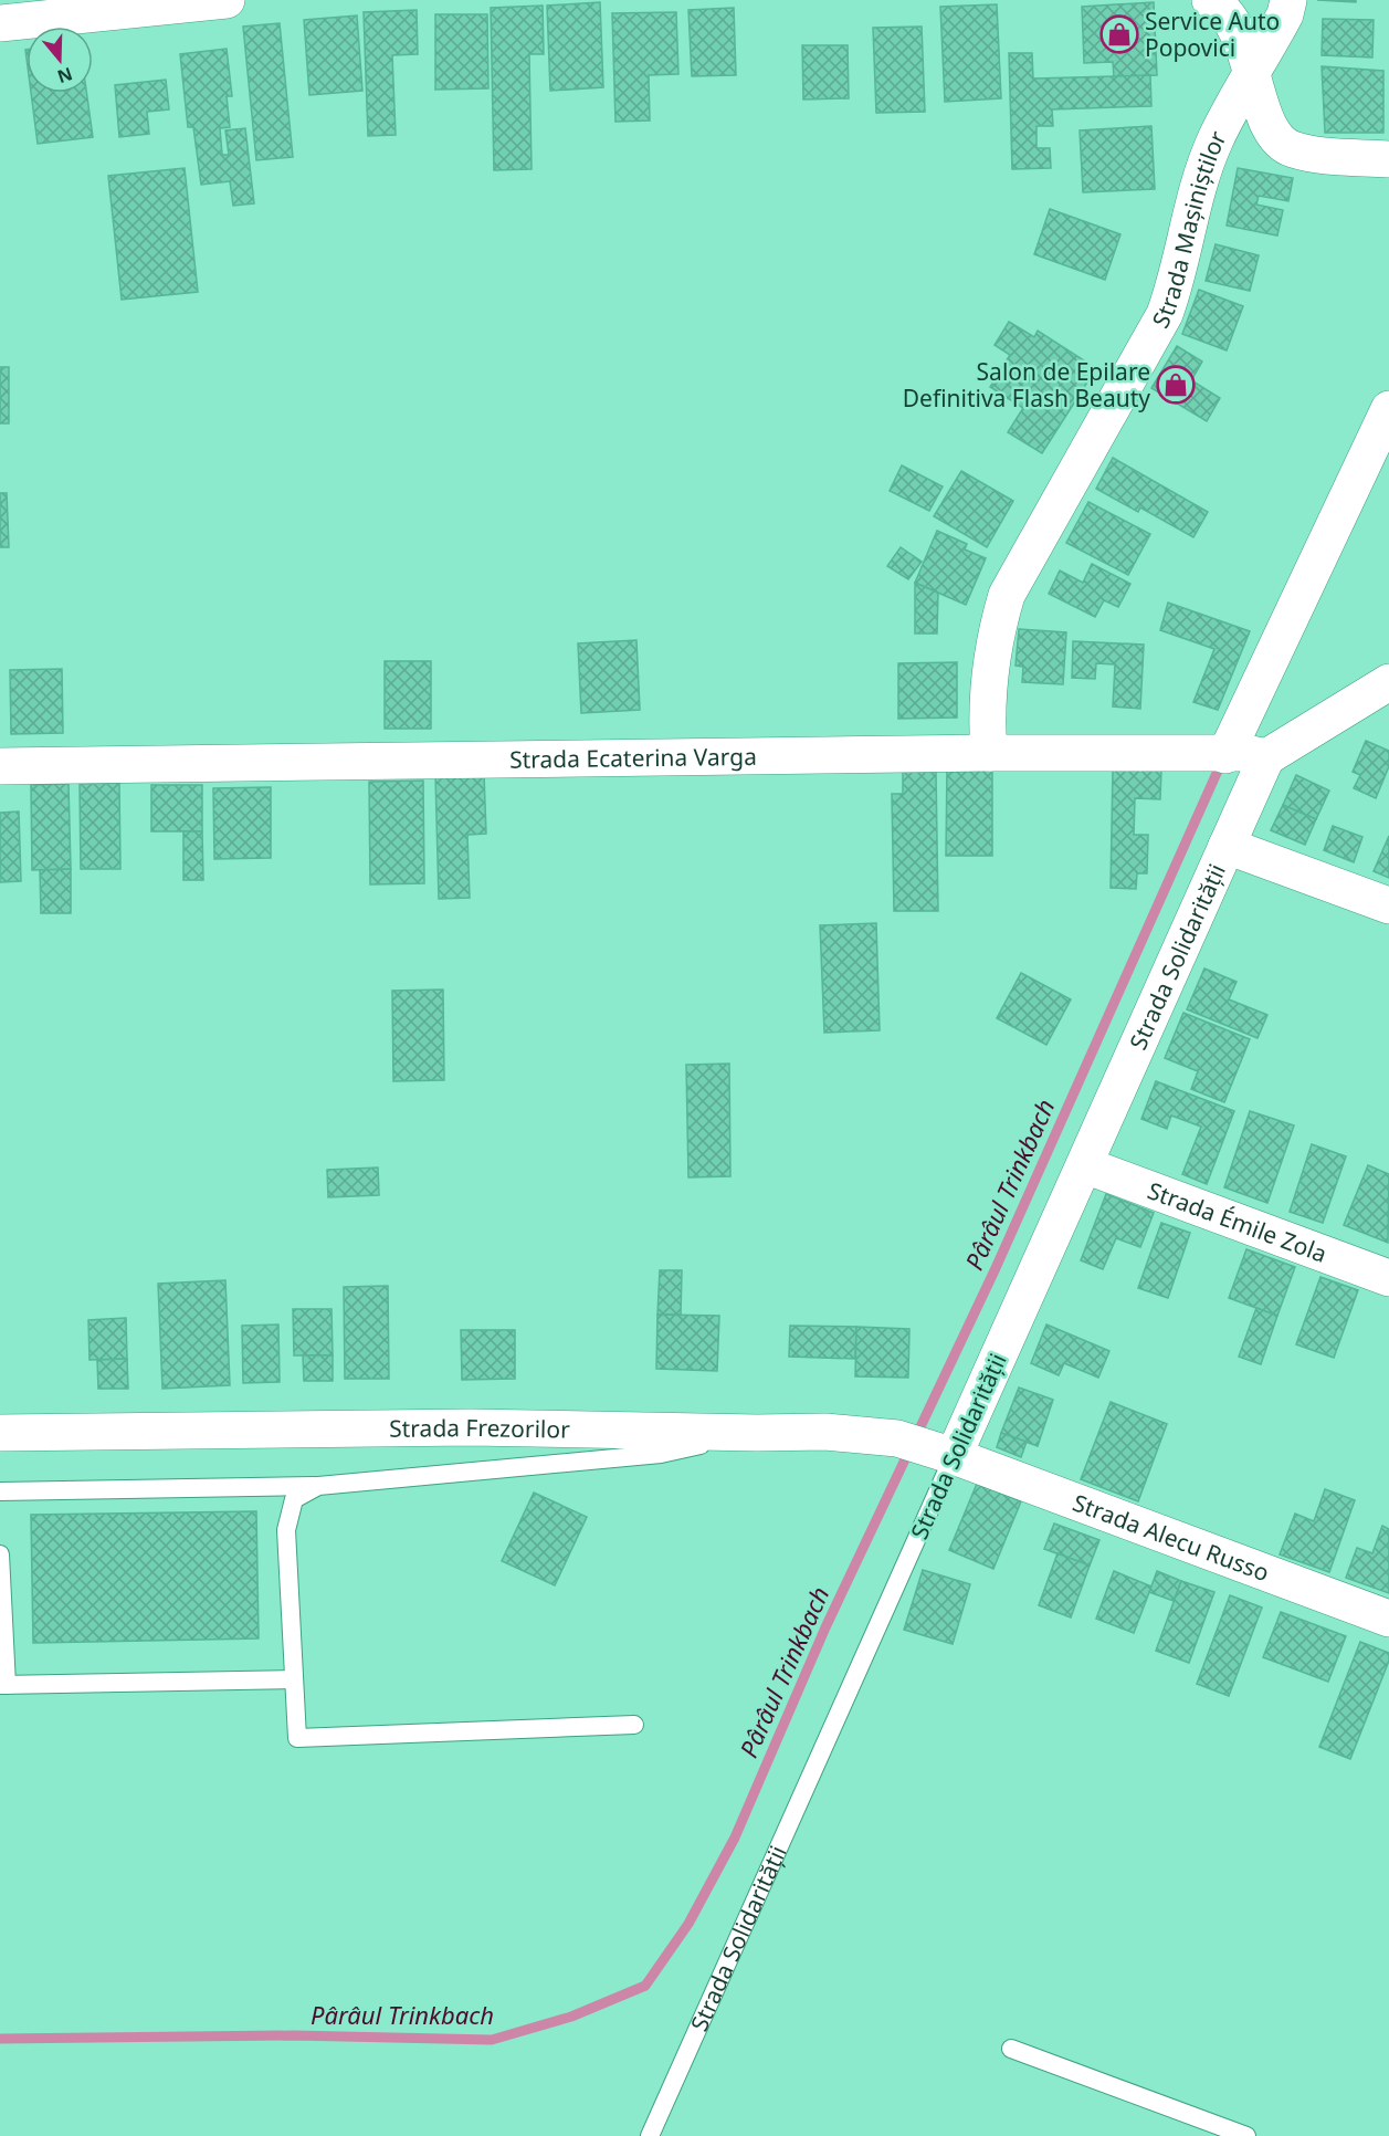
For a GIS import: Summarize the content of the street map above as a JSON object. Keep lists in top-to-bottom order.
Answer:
{
  "streets": {
    "street": [
      "Strada Mașiniștilor",
      "Strada Ecaterina Varga",
      "Strada Solidarității",
      "Strada Émile Zola",
      "Strada Frezorilor",
      "Strada Alecu Russo"
    ]
  },
  "crossings": [
    ["Strada Mașiniștilor", "Strada Ecaterina Varga"],
    ["Strada Ecaterina Varga", "Strada Solidarității"],
    ["Strada Solidarității", "Strada Émile Zola"],
    ["Strada Solidarității", "Strada Frezorilor"],
    ["Strada Solidarității", "Strada Alecu Russo"],
    ["Strada Frezorilor", "Strada Alecu Russo"]
  ],
  "water": ["Pârâul Trinkbach"],
  "places": {
    "shop": ["Service Auto Popovici", "Salon de Epilare Definitiva Flash Beauty"]
  },
  "north": "bottom"
}
